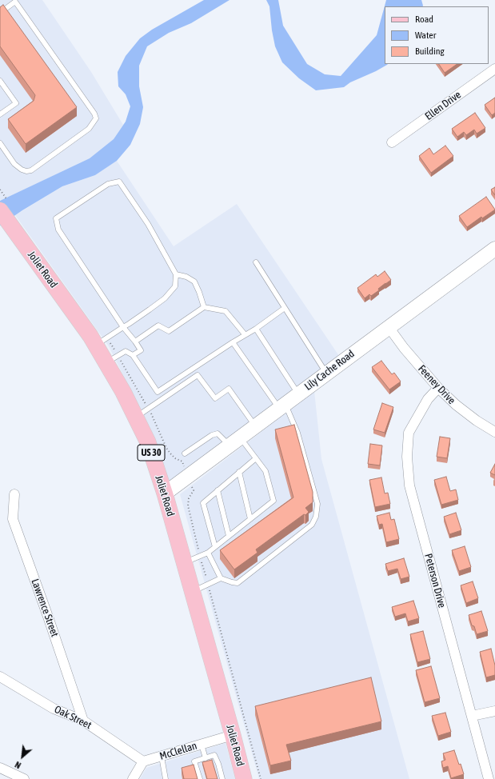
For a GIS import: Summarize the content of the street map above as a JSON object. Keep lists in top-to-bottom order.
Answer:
{
  "streets": {
    "main road": ["Joliet Road", "US 30"],
    "street": [
      "Ellen Drive",
      "Lily Cache Road",
      "Feeney Drive",
      "Peterson Drive",
      "Lawrence Street",
      "Oak Street",
      "McClellan"
    ]
  },
  "crossings": [
    ["Joliet Road", "Lily Cache Road"],
    ["Joliet Road", "McClellan"],
    ["Lily Cache Road", "Feeney Drive"],
    ["Feeney Drive", "Peterson Drive"],
    ["Lawrence Street", "Oak Street"],
    ["Oak Street", "McClellan"]
  ],
  "legend": ["Road", "Water", "Building"],
  "north": "bottom left"
}
